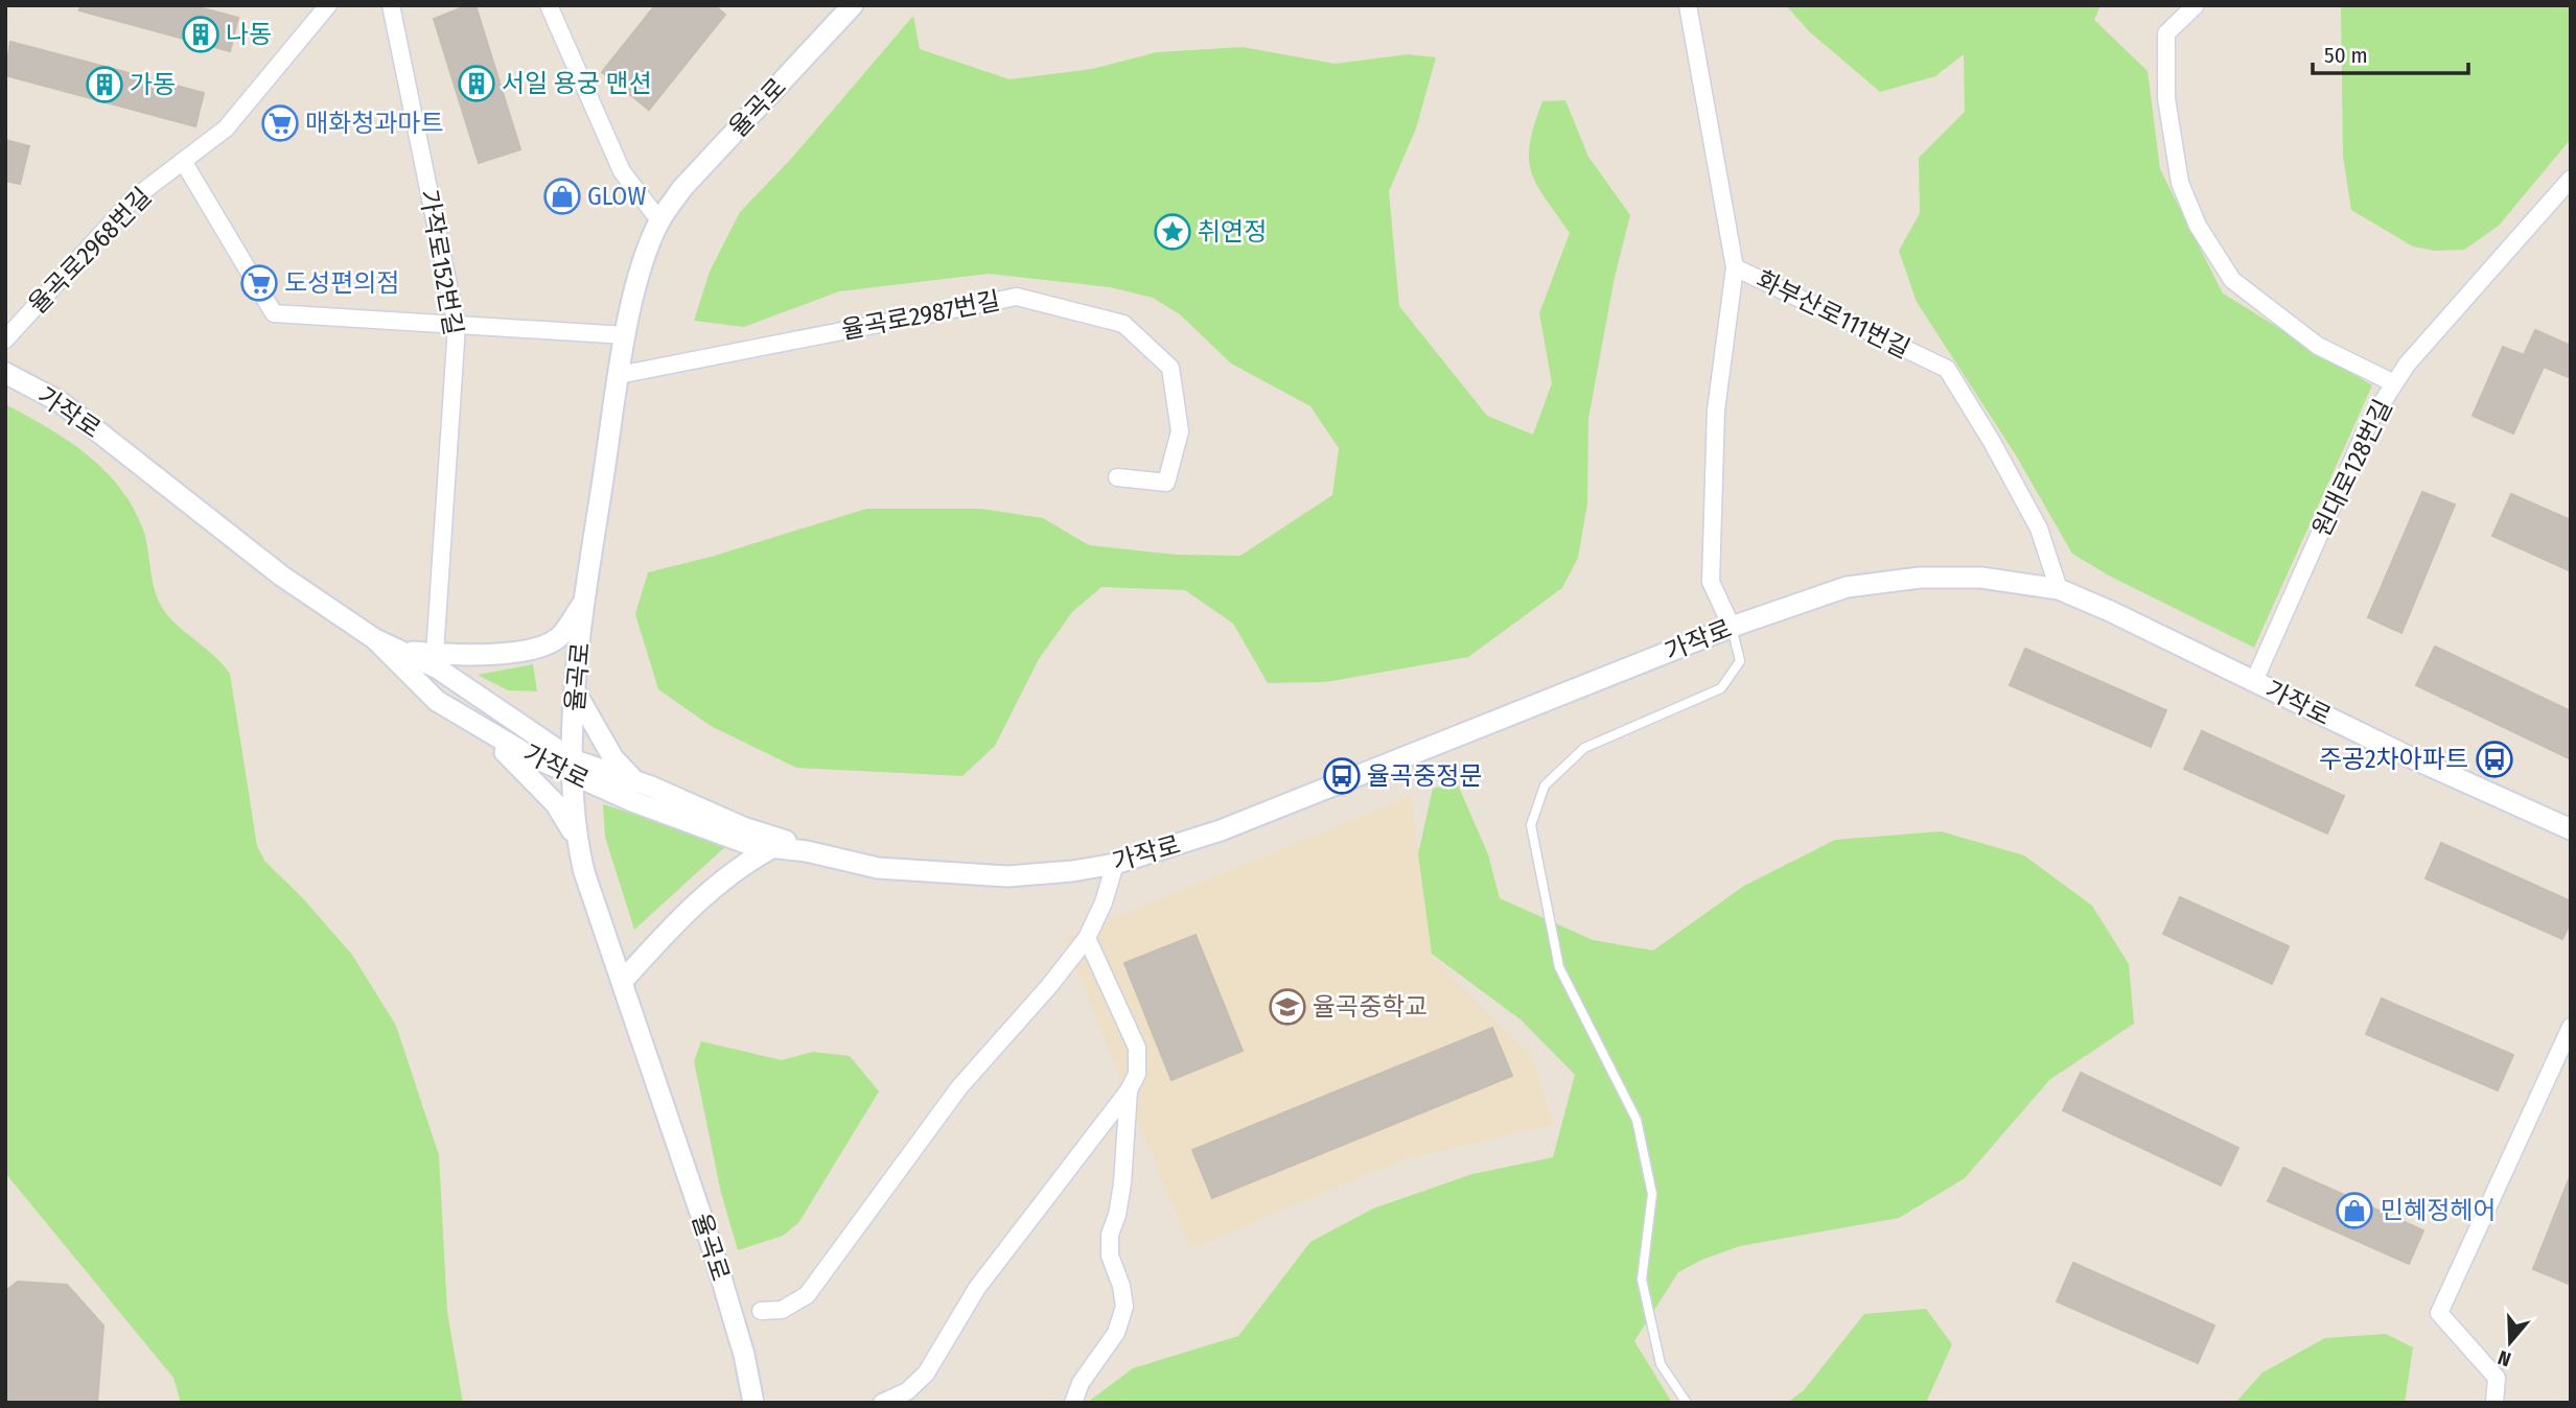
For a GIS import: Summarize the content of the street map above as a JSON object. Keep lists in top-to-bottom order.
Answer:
{
  "streets": {
    "street": [
      "율곡로",
      "율곡로2968번길",
      "가작로152번길",
      "화부산로111번길",
      "율곡로2987번길",
      "가작로",
      "원대로128번길"
    ]
  },
  "crossings": [
    ["율곡로", "율곡로2987번길"],
    ["율곡로", "가작로"],
    ["화부산로111번길", "가작로"],
    ["가작로", "원대로128번길"]
  ],
  "places": {
    "building": ["나동", "서일 용궁 맨션", "가동"],
    "supermarket": ["매화청과마트", "도성편의점"],
    "shop": ["GLOW", "민혜정헤어"],
    "place": ["취연정"],
    "bus stop": ["주공2차아파트", "율곡중정문"],
    "school or university": ["율곡중학교"]
  },
  "scale_bar": "50 m",
  "north": "bottom"
}
